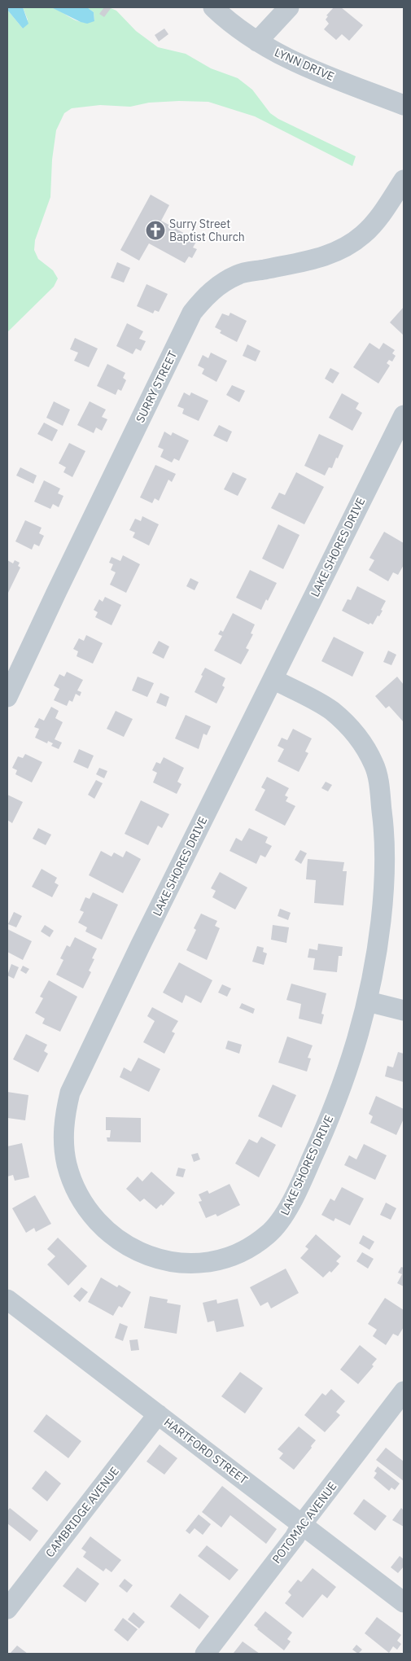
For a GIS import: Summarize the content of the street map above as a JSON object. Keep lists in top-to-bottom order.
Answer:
{
  "streets": {
    "street": [
      "LYNN DRIVE",
      "SURRY STREET",
      "LAKE SHORES DRIVE",
      "HARTFORD STREET",
      "CAMBRIDGE AVENUE",
      "POTOMAC AVENUE"
    ]
  },
  "crossings": [
    ["HARTFORD STREET", "CAMBRIDGE AVENUE"],
    ["HARTFORD STREET", "POTOMAC AVENUE"]
  ],
  "places": {
    "church": ["Surry Street Baptist Church"]
  }
}
